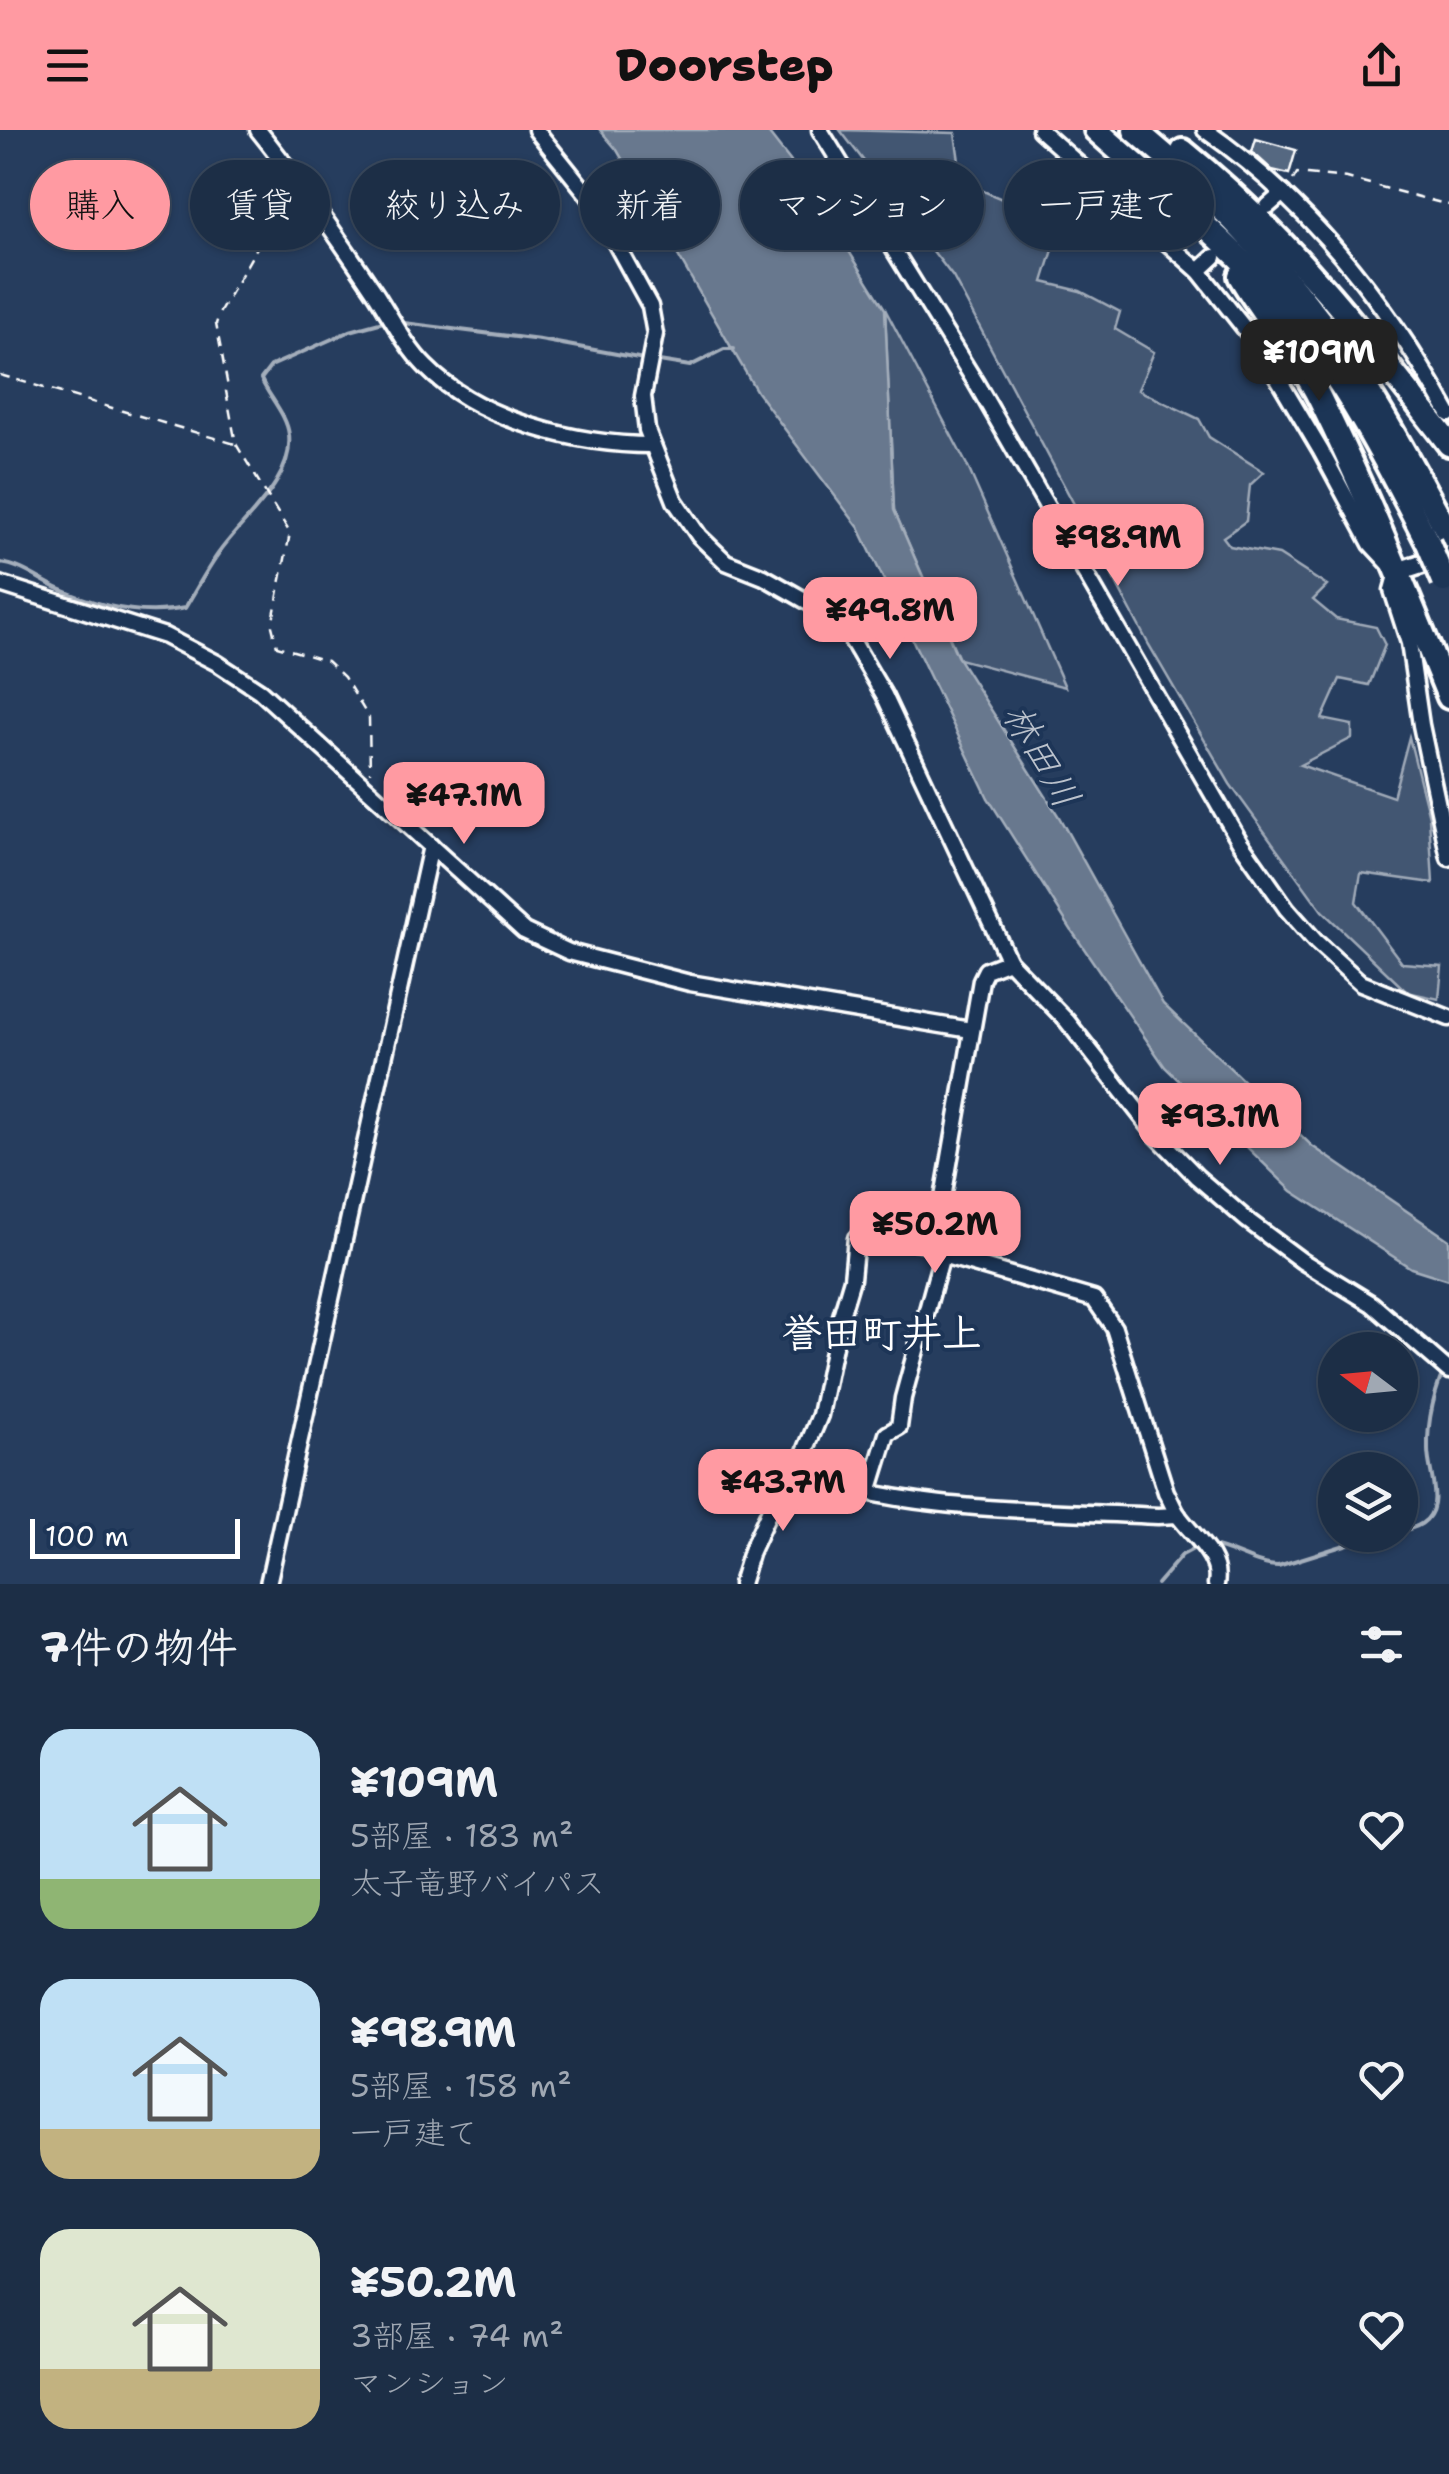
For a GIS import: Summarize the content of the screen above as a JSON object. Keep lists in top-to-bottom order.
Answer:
{
  "districts": ["誉田町井上"],
  "water": ["林田川"],
  "scale_bar": "100 m",
  "north": "left",
  "page": {
    "header": "Doorstep",
    "chip": [
      "購入",
      "賃貸",
      "絞り込み",
      "新着",
      "マンション",
      "一戸建て"
    ],
    "price": [
      "¥109M",
      "¥98.9M",
      "¥49.8M",
      "¥47.1M",
      "¥93.1M",
      "¥50.2M",
      "¥43.7M"
    ],
    "scale": "100 m",
    "heading": "7件の物件",
    "list": [
      {
        "name": "¥109M",
        "note": "5部屋 · 183 m² · 太子竜野バイパス"
      },
      {
        "name": "¥98.9M",
        "note": "5部屋 · 158 m² · 一戸建て"
      },
      {
        "name": "¥50.2M",
        "note": "3部屋 · 74 m² · マンション"
      }
    ]
  }
}
